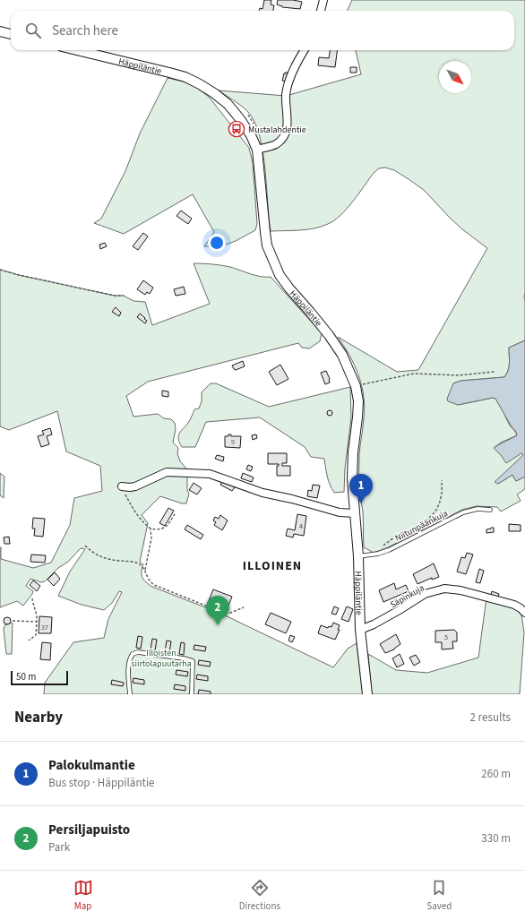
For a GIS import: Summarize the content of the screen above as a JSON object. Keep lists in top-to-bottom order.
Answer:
{
  "streets": {
    "street": ["Häppiläntie", "Säpinkuja"],
    "lane": ["Niitunpäänkuja"]
  },
  "crossings": [
    ["Häppiläntie", "Niitunpäänkuja"],
    ["Häppiläntie", "Säpinkuja"]
  ],
  "districts": ["ILLOINEN"],
  "parks": ["Illoisten siirtolapuutarha"],
  "places": {
    "bus stop": ["Mustalahdentie"]
  },
  "house_numbers": [
    "9",
    "4",
    "37",
    "5"
  ],
  "scale_bar": "50 m",
  "north": "bottom right",
  "page": {
    "search": "Search here",
    "pins": ["1", "2"],
    "scale": "50 m",
    "heading": ["Nearby", "2 results"],
    "list": [
      {
        "mark": "1",
        "name": "Palokulmantie",
        "note": "Bus stop · Häppiläntie",
        "value": "260 m"
      },
      {
        "mark": "2",
        "name": "Persiljapuisto",
        "note": "Park",
        "value": "330 m"
      }
    ],
    "nav": ["Map", "Directions", "Saved"]
  }
}
